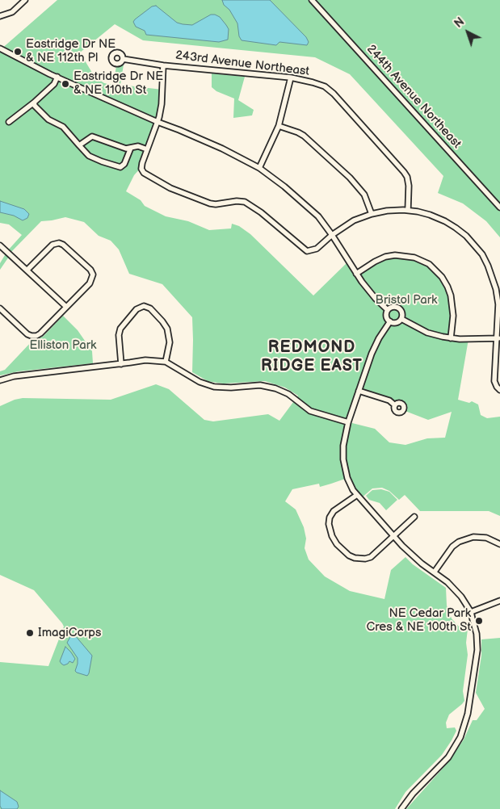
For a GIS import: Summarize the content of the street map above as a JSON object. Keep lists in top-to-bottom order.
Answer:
{
  "streets": {
    "street": ["243rd Avenue Northeast", "244th Avenue Northeast"]
  },
  "districts": ["REDMOND RIDGE EAST"],
  "parks": ["Bristol Park", "Elliston Park"],
  "places": [
    "Eastridge Dr NE & NE 112th Pl",
    "Eastridge Dr NE & NE 110th St",
    "NE Cedar Park Cres & NE 100th St",
    "ImagiCorps"
  ],
  "north": "top left"
}
